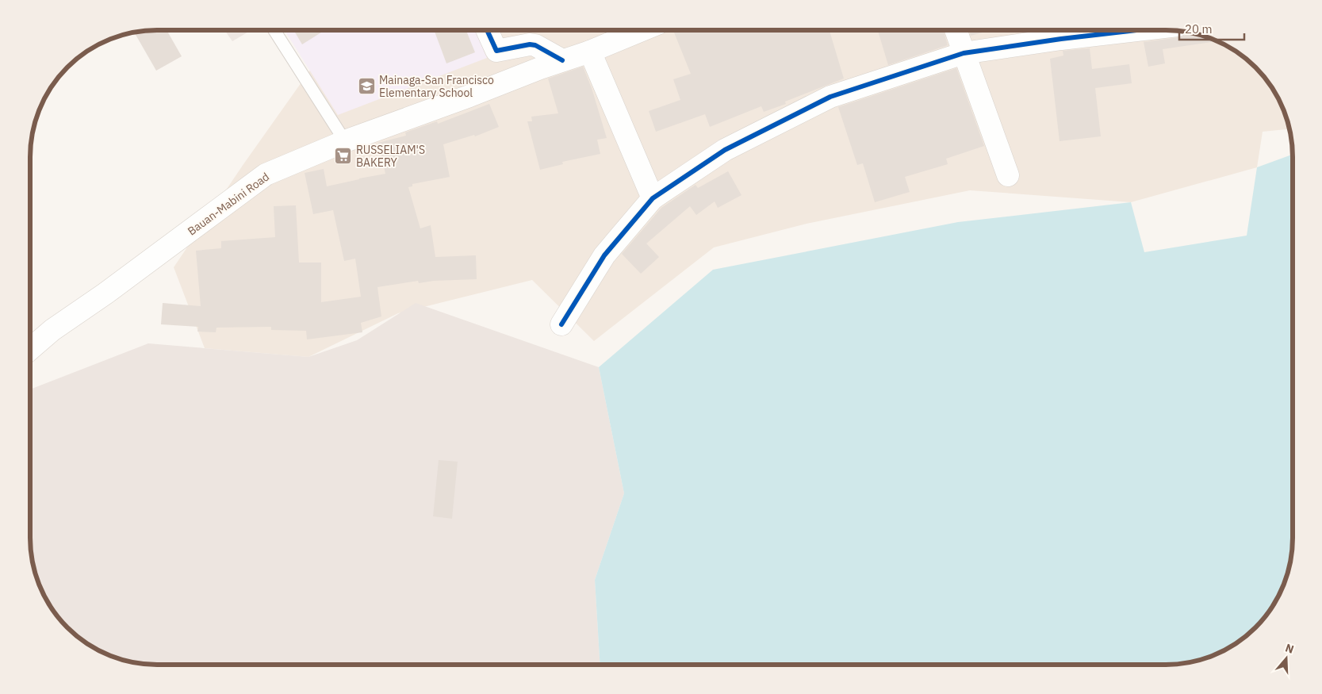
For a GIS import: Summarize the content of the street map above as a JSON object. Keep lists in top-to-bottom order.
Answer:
{
  "streets": {
    "street": ["Bauan-Mabini Road"]
  },
  "places": {
    "school or university": ["Mainaga-San Francisco Elementary School"],
    "supermarket": ["RUSSELIAM'S BAKERY"]
  },
  "scale_bar": "20 m",
  "north": "top"
}
